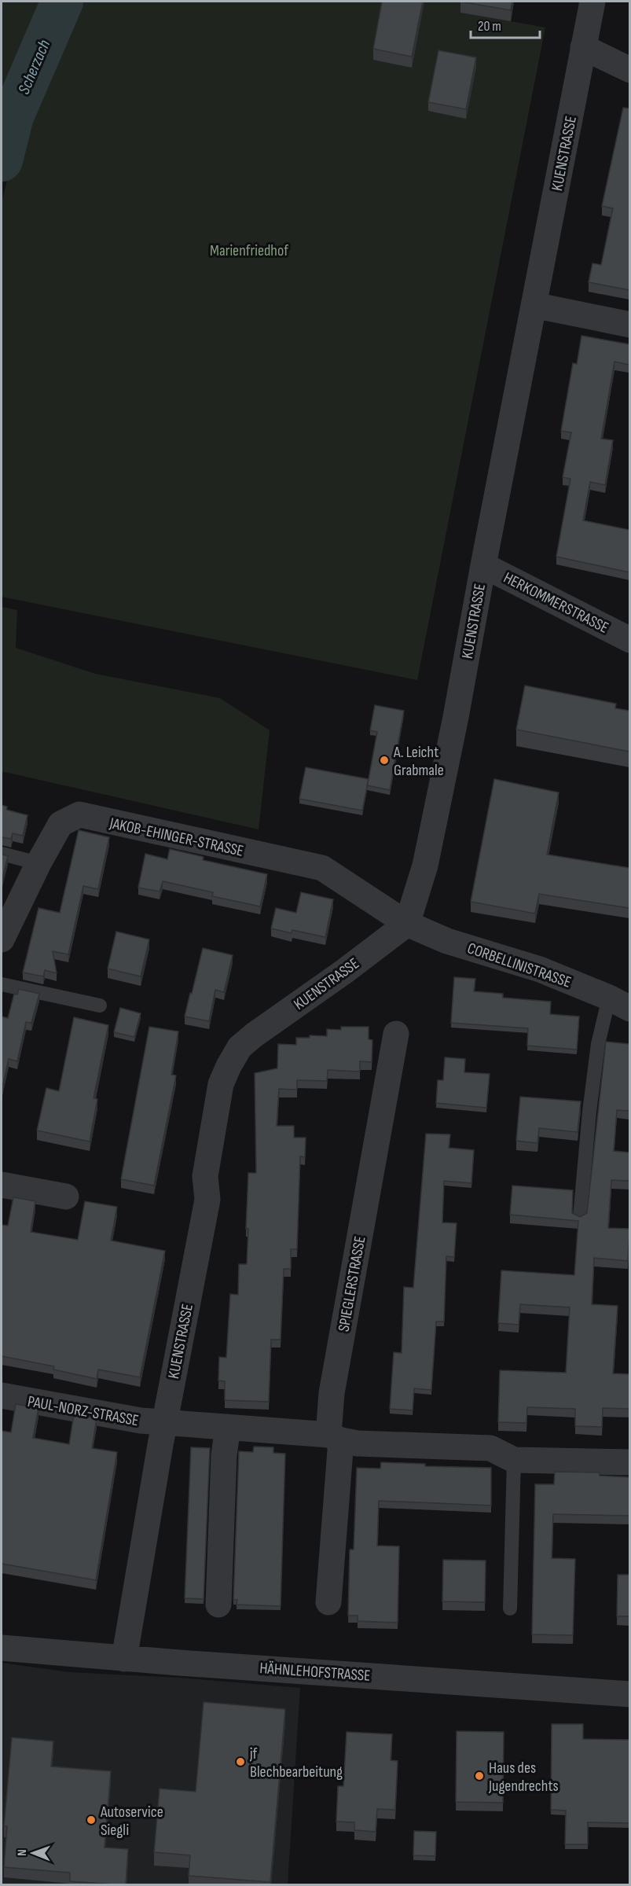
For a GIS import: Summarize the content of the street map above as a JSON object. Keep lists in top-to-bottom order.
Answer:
{
  "streets": {
    "street": [
      "KUENSTRASSE",
      "HERKOMMERSTRASSE",
      "JAKOB-EHINGER-STRASSE",
      "CORBELLINISTRASSE",
      "SPIEGLERSTRASSE",
      "PAUL-NORZ-STRASSE",
      "HÄHNLEHOFSTRASSE"
    ]
  },
  "crossings": [
    ["KUENSTRASSE", "HERKOMMERSTRASSE"],
    ["KUENSTRASSE", "JAKOB-EHINGER-STRASSE"],
    ["KUENSTRASSE", "CORBELLINISTRASSE"],
    ["KUENSTRASSE", "PAUL-NORZ-STRASSE"],
    ["KUENSTRASSE", "HÄHNLEHOFSTRASSE"],
    ["JAKOB-EHINGER-STRASSE", "CORBELLINISTRASSE"]
  ],
  "water": ["Scherzach"],
  "parks": ["Marienfriedhof"],
  "places": [
    "A. Leicht Grabmale",
    "jf Blechbearbeitung",
    "Haus des Jugendrechts",
    "Autoservice Siegli"
  ],
  "scale_bar": "20 m",
  "north": "left"
}
